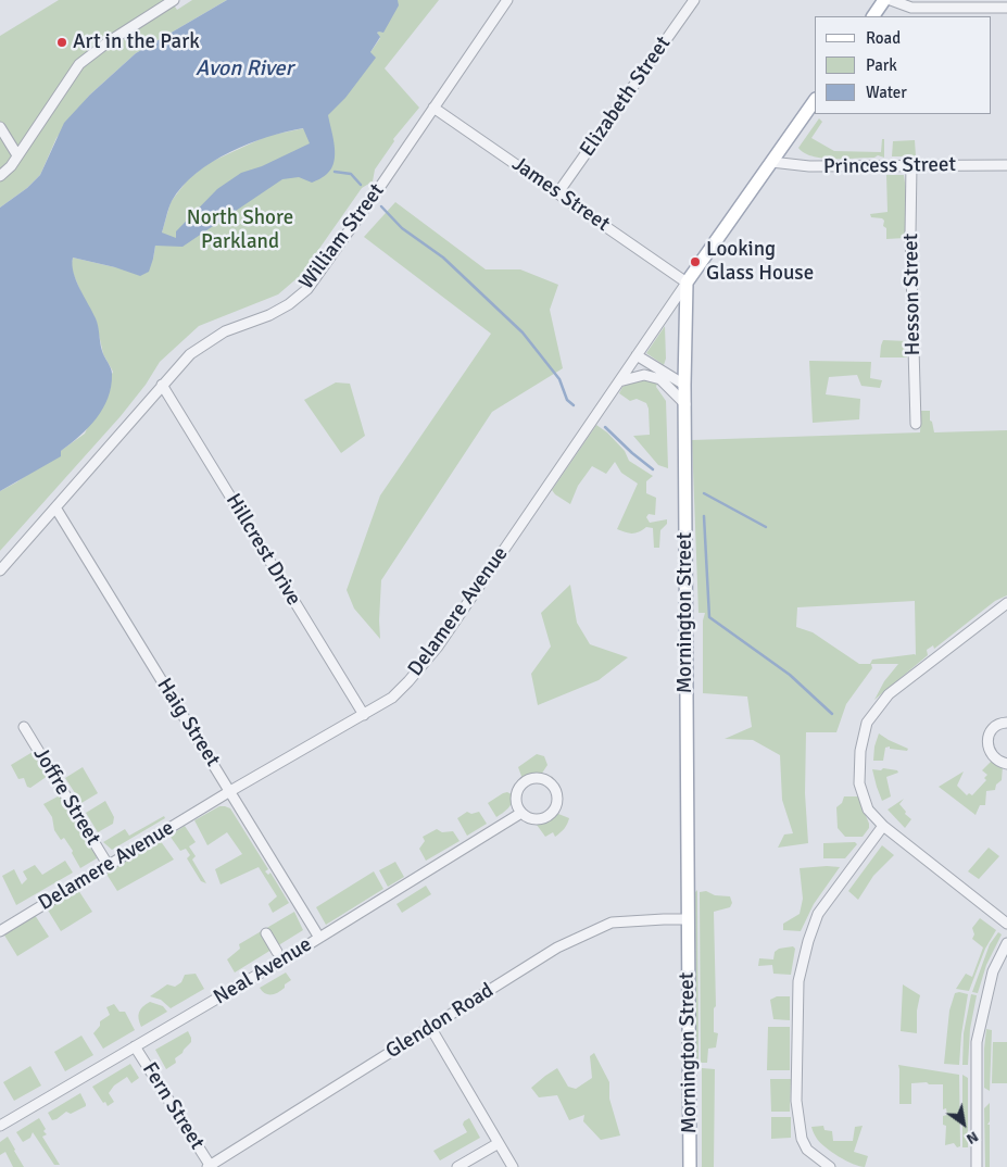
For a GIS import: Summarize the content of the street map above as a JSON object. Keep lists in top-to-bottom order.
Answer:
{
  "streets": {
    "main road": ["Mornington Street"],
    "street": [
      "Elizabeth Street",
      "Princess Street",
      "James Street",
      "William Street",
      "Hesson Street",
      "Hillcrest Drive",
      "Delamere Avenue",
      "Haig Street",
      "Joffre Street",
      "Neal Avenue",
      "Glendon Road",
      "Fern Street"
    ]
  },
  "crossings": [
    ["Elizabeth Street", "James Street"],
    ["Princess Street", "Hesson Street"],
    ["James Street", "William Street"],
    ["James Street", "Delamere Avenue"],
    ["James Street", "Mornington Street"],
    ["William Street", "Hillcrest Drive"],
    ["William Street", "Haig Street"],
    ["Hillcrest Drive", "Delamere Avenue"],
    ["Delamere Avenue", "Mornington Street"],
    ["Delamere Avenue", "Haig Street"],
    ["Delamere Avenue", "Joffre Street"],
    ["Mornington Street", "Glendon Road"],
    ["Haig Street", "Neal Avenue"],
    ["Neal Avenue", "Fern Street"],
    ["Glendon Road", "Fern Street"]
  ],
  "water": ["Avon River"],
  "parks": ["North Shore Parkland"],
  "places": ["Art in the Park", "Looking Glass House"],
  "legend": ["Road", "Park", "Water"],
  "north": "bottom right"
}
